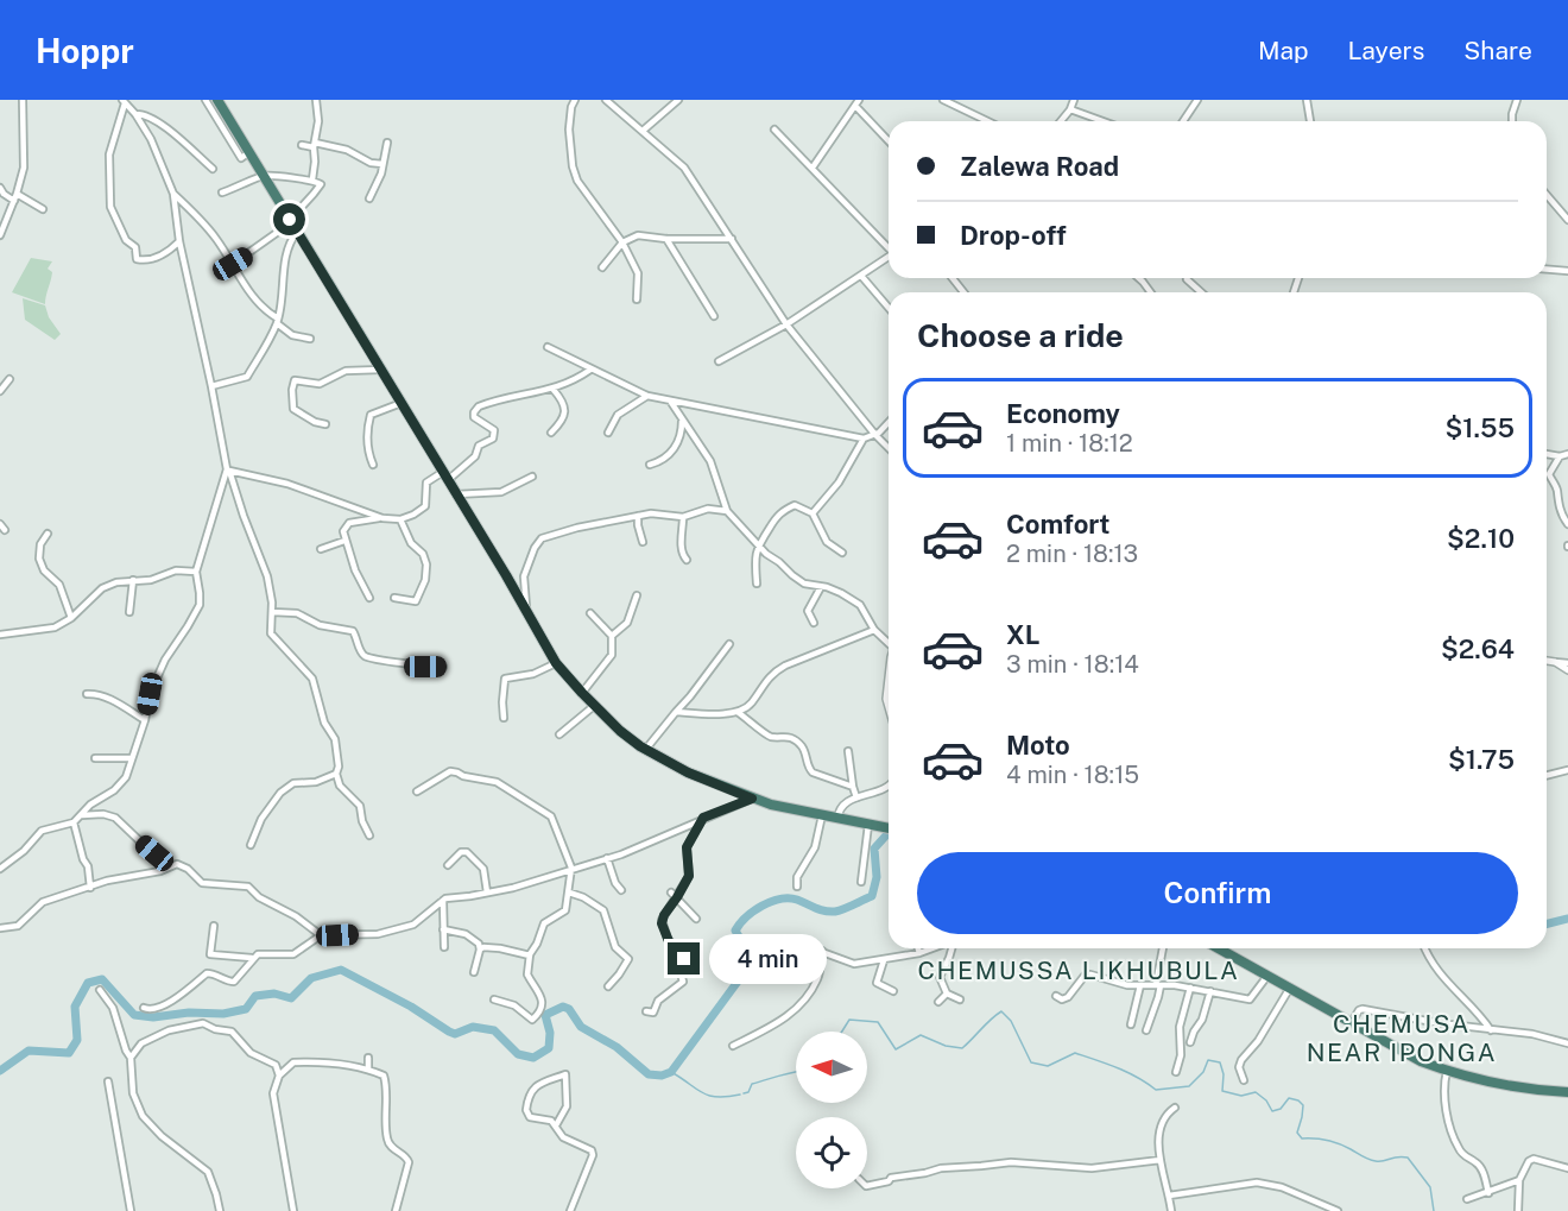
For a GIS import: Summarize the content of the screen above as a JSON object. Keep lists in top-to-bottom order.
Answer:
{
  "districts": ["CHEMUSSA LIKHUBULA", "CHEMUSA NEAR IPONGA"],
  "north": "left",
  "page": {
    "header": "Hoppr",
    "nav": ["Map", "Layers", "Share"],
    "banner": ["Zalewa Road", "Drop-off"],
    "heading": "Choose a ride",
    "list": [
      {
        "name": "Economy",
        "note": "1 min · 18:12",
        "value": "$1.55"
      },
      {
        "name": "Comfort",
        "note": "2 min · 18:13",
        "value": "$2.10"
      },
      {
        "name": "XL",
        "note": "3 min · 18:14",
        "value": "$2.64"
      },
      {
        "name": "Moto",
        "note": "4 min · 18:15",
        "value": "$1.75"
      }
    ],
    "buttons": "Confirm",
    "bubble": "4 min"
  }
}
